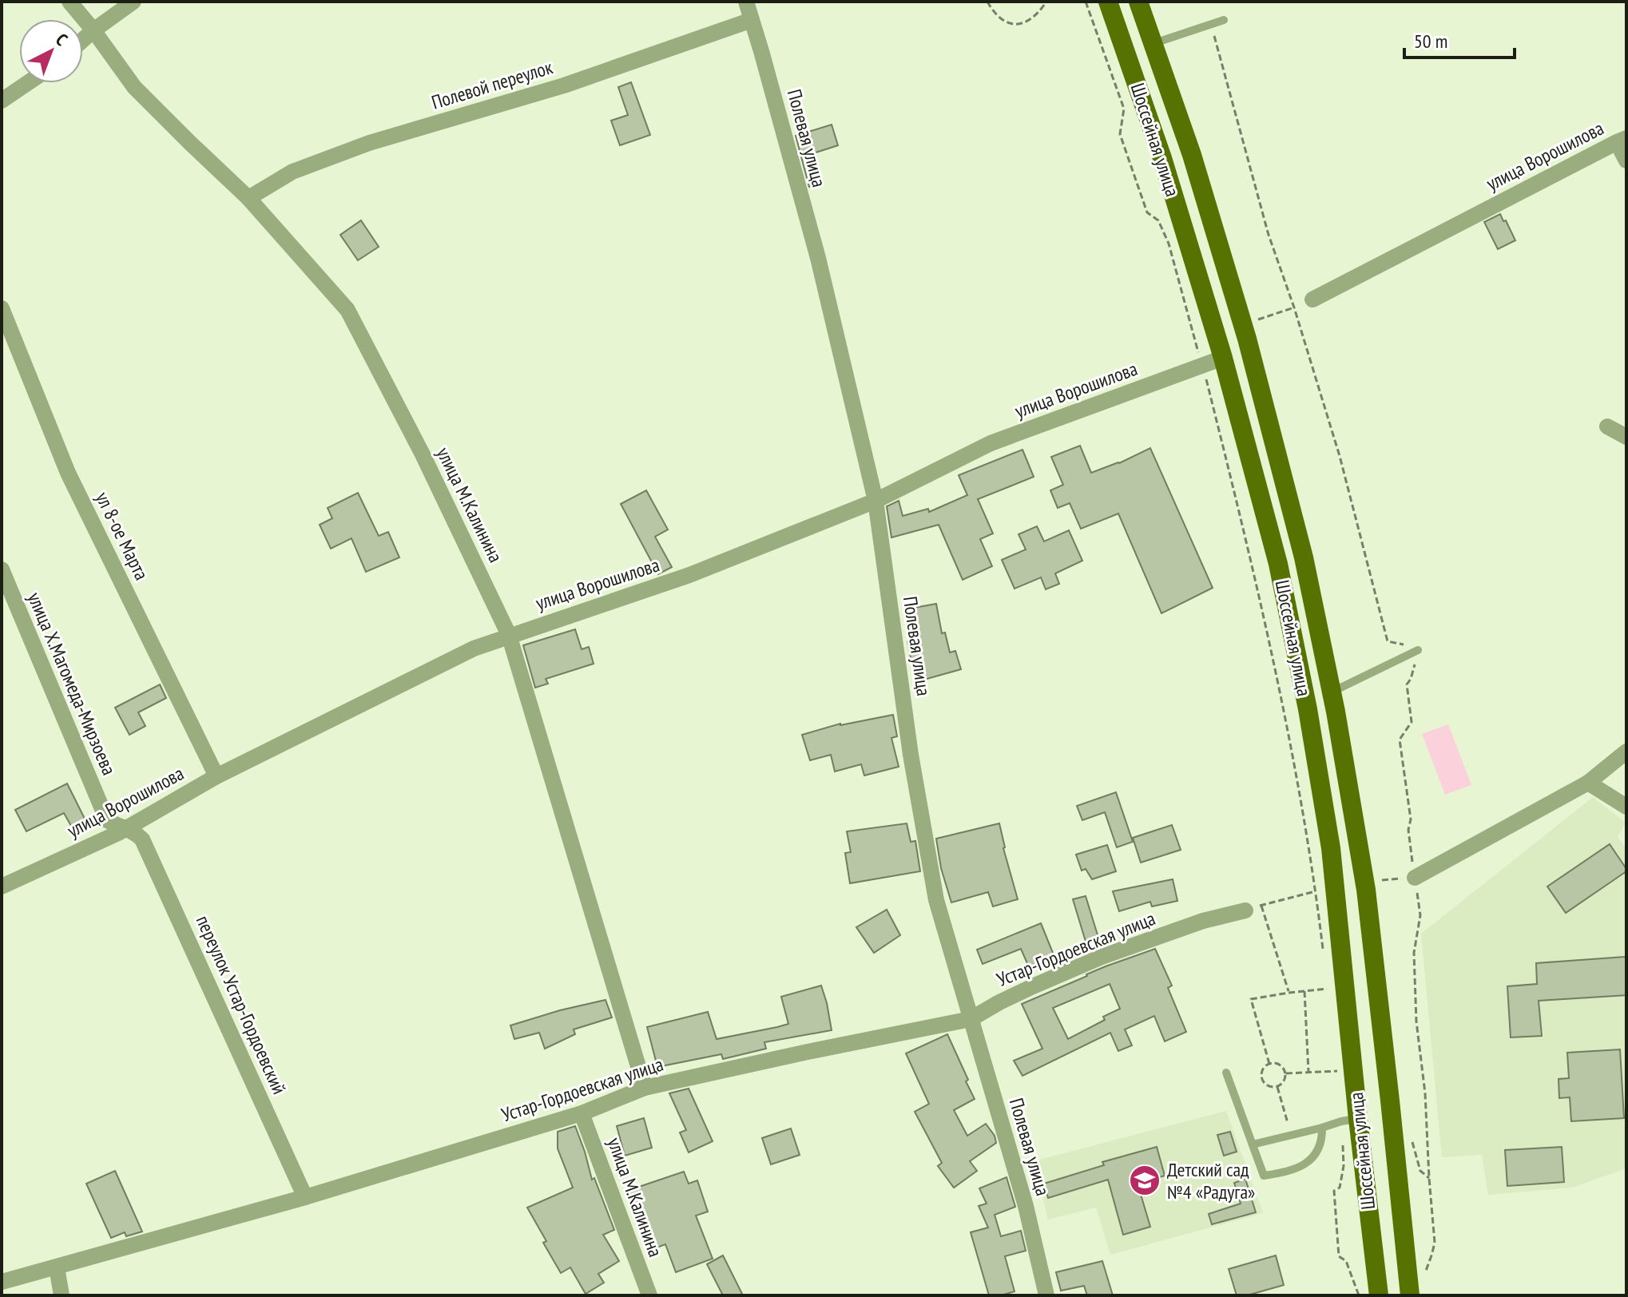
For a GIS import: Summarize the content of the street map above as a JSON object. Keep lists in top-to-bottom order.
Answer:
{
  "streets": {
    "main road": ["Шоссейная улица"],
    "street": [
      "Полевой переулок",
      "Полевая улица",
      "улица Ворошилова",
      "улица М.Калинина",
      "ул 8-ое Марта",
      "улица Х.Магомеда-Мирзоева",
      "Устар-Гордоевская улица",
      "переулок Устар-Гордоевский"
    ]
  },
  "crossings": [
    ["Полевой переулок", "Полевая улица"],
    ["Полевой переулок", "улица М.Калинина"],
    ["Полевая улица", "улица Ворошилова"],
    ["Полевая улица", "Устар-Гордоевская улица"],
    ["Шоссейная улица", "улица Ворошилова"],
    ["улица Ворошилова", "улица М.Калинина"],
    ["улица Ворошилова", "ул 8-ое Марта"],
    ["улица Ворошилова", "улица Х.Магомеда-Мирзоева"],
    ["улица Ворошилова", "переулок Устар-Гордоевский"],
    ["улица М.Калинина", "Устар-Гордоевская улица"],
    ["улица Х.Магомеда-Мирзоева", "переулок Устар-Гордоевский"],
    ["Устар-Гордоевская улица", "переулок Устар-Гордоевский"]
  ],
  "places": {
    "school or university": ["Детский сад №4 «Радуга»"]
  },
  "scale_bar": "50 m",
  "north": "top right"
}
